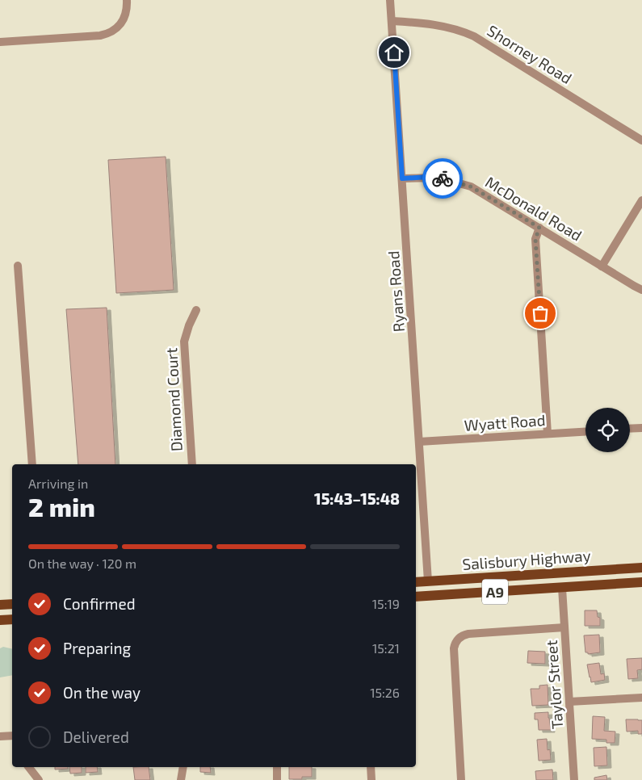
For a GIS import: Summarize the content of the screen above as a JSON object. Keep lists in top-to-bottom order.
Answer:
{
  "streets": {
    "main road": ["Salisbury Highway", "A9"],
    "street": [
      "Shorney Road",
      "McDonald Road",
      "Ryans Road",
      "Diamond Court",
      "Wyatt Road",
      "Taylor Street"
    ]
  },
  "crossings": [
    ["Shorney Road", "Ryans Road"],
    ["McDonald Road", "Ryans Road"],
    ["Ryans Road", "Wyatt Road"],
    ["Ryans Road", "Salisbury Highway"],
    ["Salisbury Highway", "Taylor Street"]
  ],
  "page": {
    "heading": ["2 min", "Arriving in", "15:43–15:48"],
    "bar": "On the way · 120 m",
    "list": [
      ["Confirmed", "15:19"],
      ["Preparing", "15:21"],
      ["On the way", "15:26"],
      "Delivered"
    ]
  }
}
